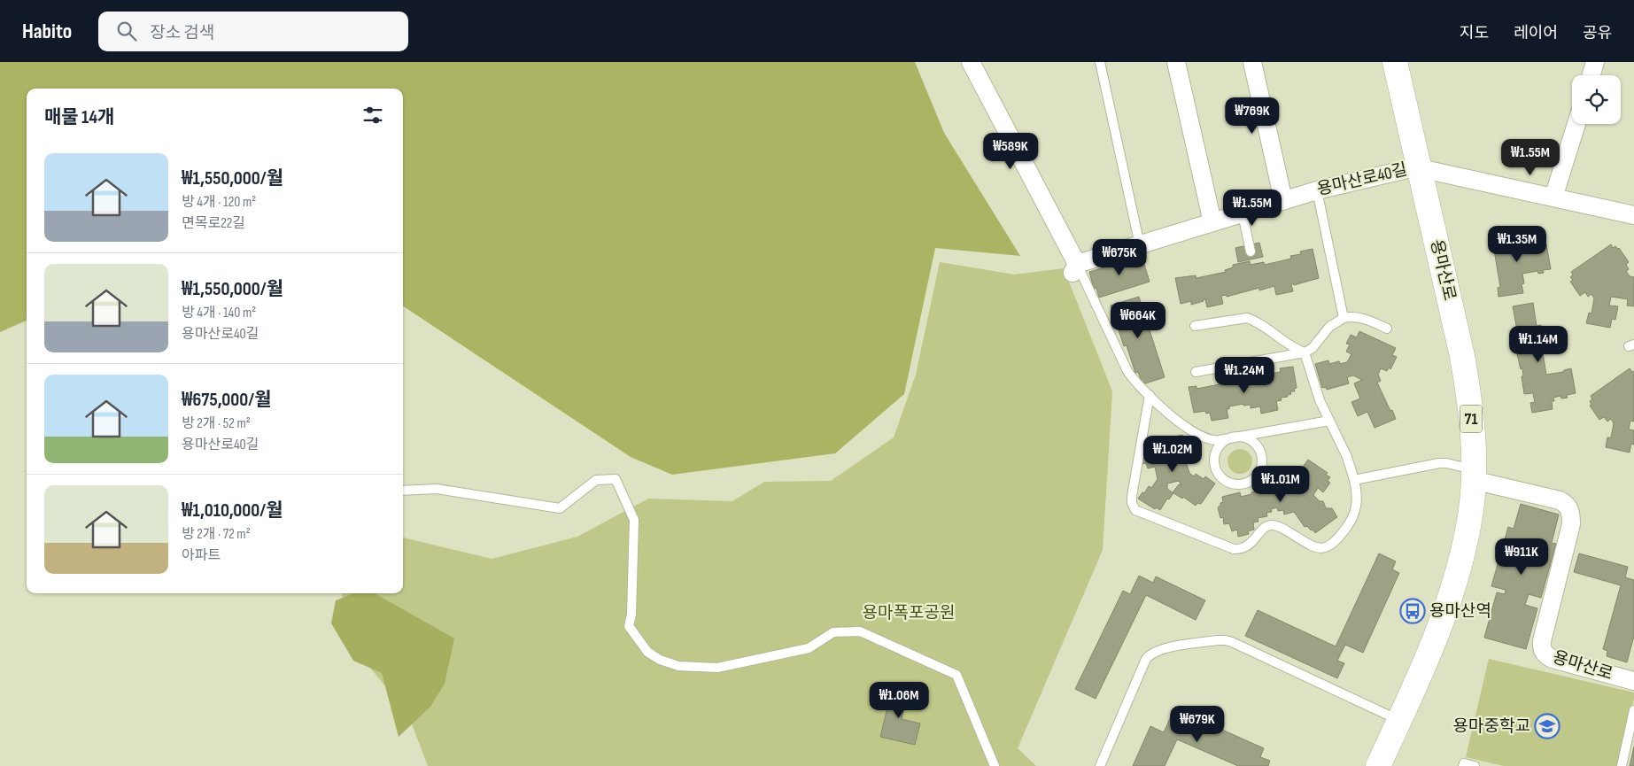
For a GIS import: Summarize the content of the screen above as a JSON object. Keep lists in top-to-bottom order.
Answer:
{
  "streets": {
    "main road": ["용마산로", "71"],
    "street": ["용마산로40길"]
  },
  "crossings": [
    ["용마산로40길", "용마산로"]
  ],
  "parks": ["용마폭포공원"],
  "places": {
    "bus stop": ["용마산역"],
    "school or university": ["용마중학교"]
  },
  "page": {
    "header": "Habito",
    "search": "장소 검색",
    "nav": ["지도", "레이어", "공유"],
    "heading": "매물 14개",
    "price": [
      "₩769K",
      "₩589K",
      "₩1.55M",
      "₩1.55M",
      "₩1.35M",
      "₩675K",
      "₩664K",
      "₩1.14M",
      "₩1.24M",
      "₩1.02M",
      "₩1.01M",
      "₩911K",
      "₩1.06M",
      "₩679K"
    ],
    "list": [
      {
        "name": "₩1,550,000/월",
        "note": "방 4개 · 120 m² · 면목로22길"
      },
      {
        "name": "₩1,550,000/월",
        "note": "방 4개 · 140 m² · 용마산로40길"
      },
      {
        "name": "₩675,000/월",
        "note": "방 2개 · 52 m² · 용마산로40길"
      },
      {
        "name": "₩1,010,000/월",
        "note": "방 2개 · 72 m² · 아파트"
      }
    ]
  }
}
